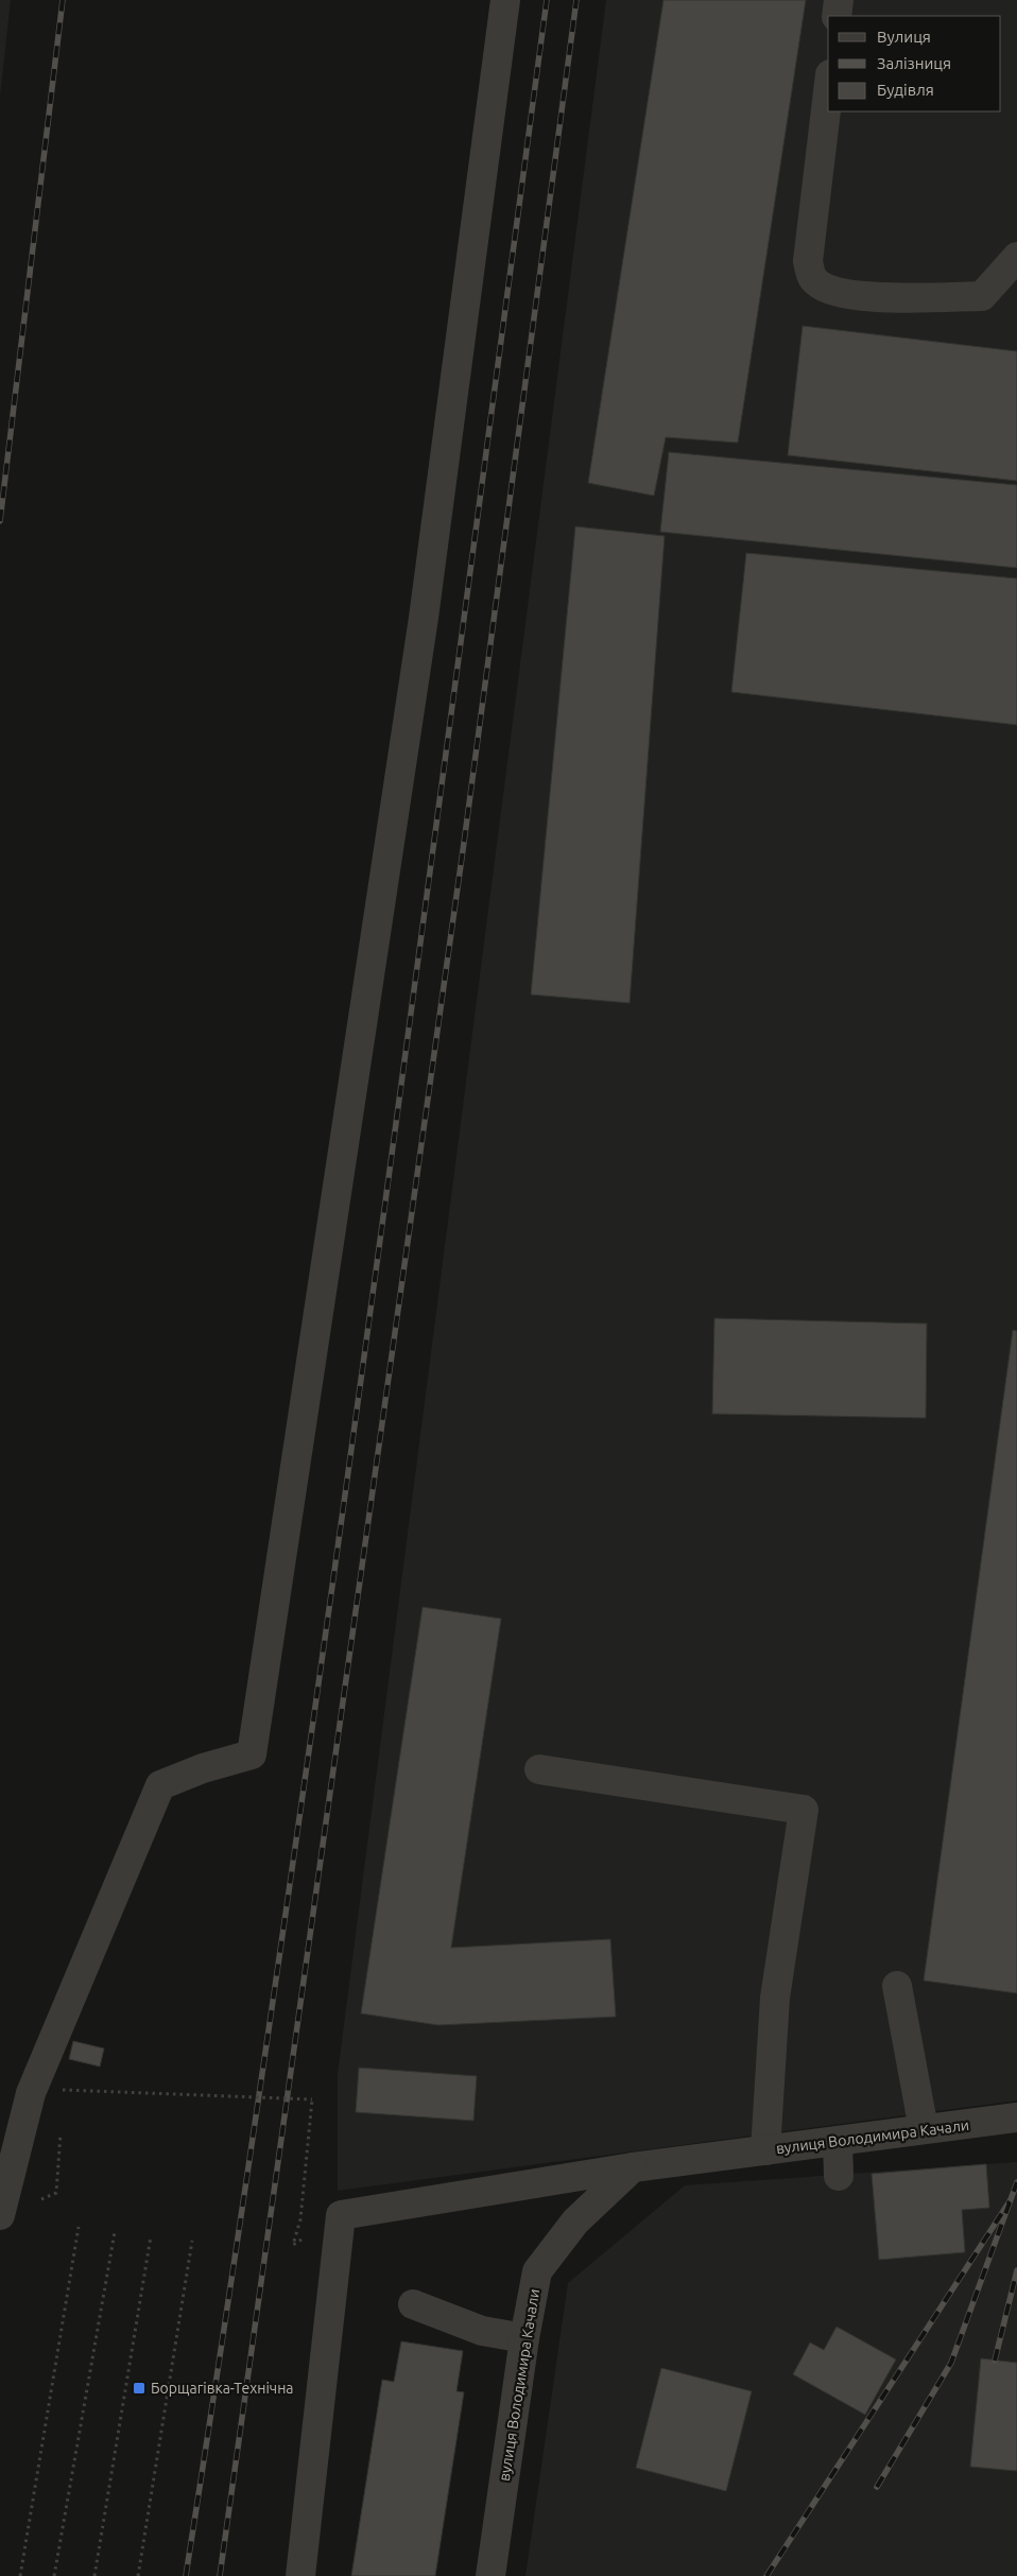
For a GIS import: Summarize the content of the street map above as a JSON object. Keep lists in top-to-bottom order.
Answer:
{
  "streets": {
    "street": ["вулиця Володимира Качали"]
  },
  "places": {
    "transit": ["Борщагівка-Технічна"]
  },
  "legend": ["Вулиця", "Залізниця", "Будівля"]
}
